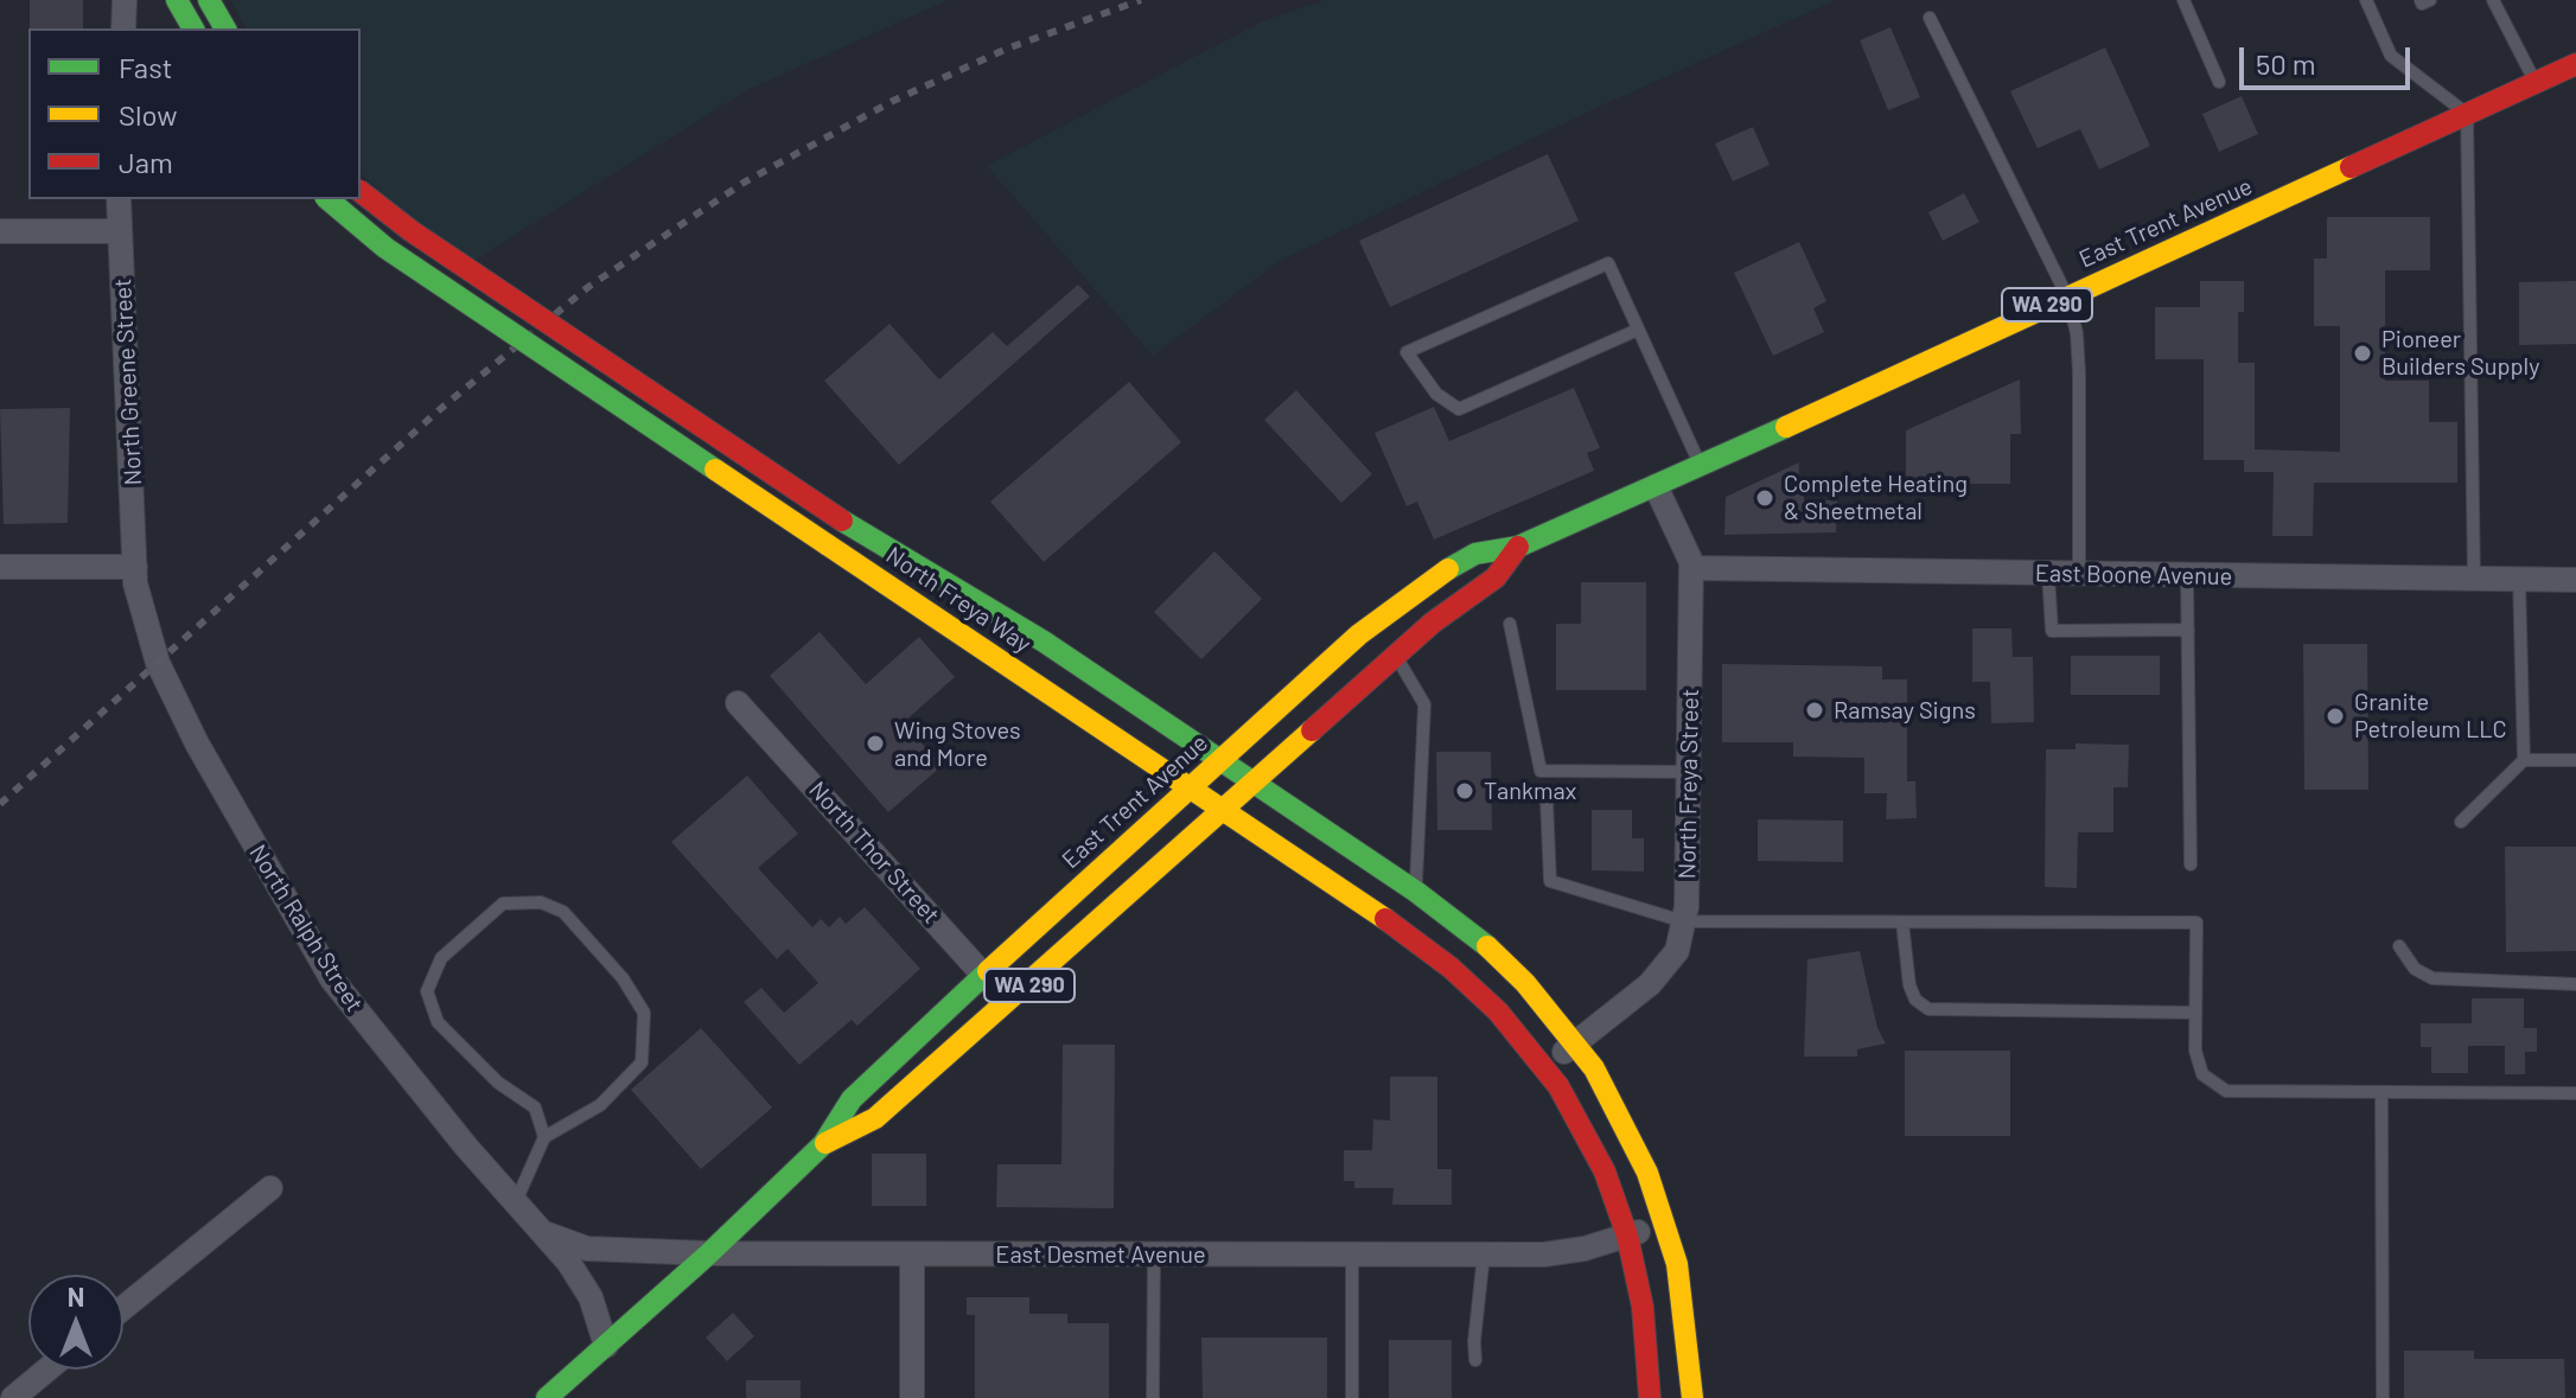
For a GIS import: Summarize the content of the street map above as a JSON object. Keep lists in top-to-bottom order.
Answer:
{
  "streets": {
    "main road": ["East Trent Avenue", "WA 290", "North Freya Way"],
    "street": [
      "North Greene Street",
      "East Boone Avenue",
      "North Freya Street",
      "North Thor Street",
      "North Ralph Street",
      "East Desmet Avenue"
    ]
  },
  "crossings": [
    ["East Trent Avenue", "North Freya Way"],
    ["East Trent Avenue", "North Freya Street"],
    ["East Trent Avenue", "North Thor Street"],
    ["East Trent Avenue", "North Ralph Street"],
    ["East Trent Avenue", "East Desmet Avenue"],
    ["North Greene Street", "North Ralph Street"],
    ["East Boone Avenue", "North Freya Street"],
    ["North Freya Way", "North Freya Street"],
    ["North Ralph Street", "East Desmet Avenue"]
  ],
  "places": [
    "Pioneer Builders Supply",
    "Complete Heating & Sheetmetal",
    "Ramsay Signs",
    "Granite Petroleum LLC",
    "Wing Stoves and More",
    "Tankmax"
  ],
  "legend": ["Fast", "Slow", "Jam"],
  "scale_bar": "50 m",
  "north": "top"
}
